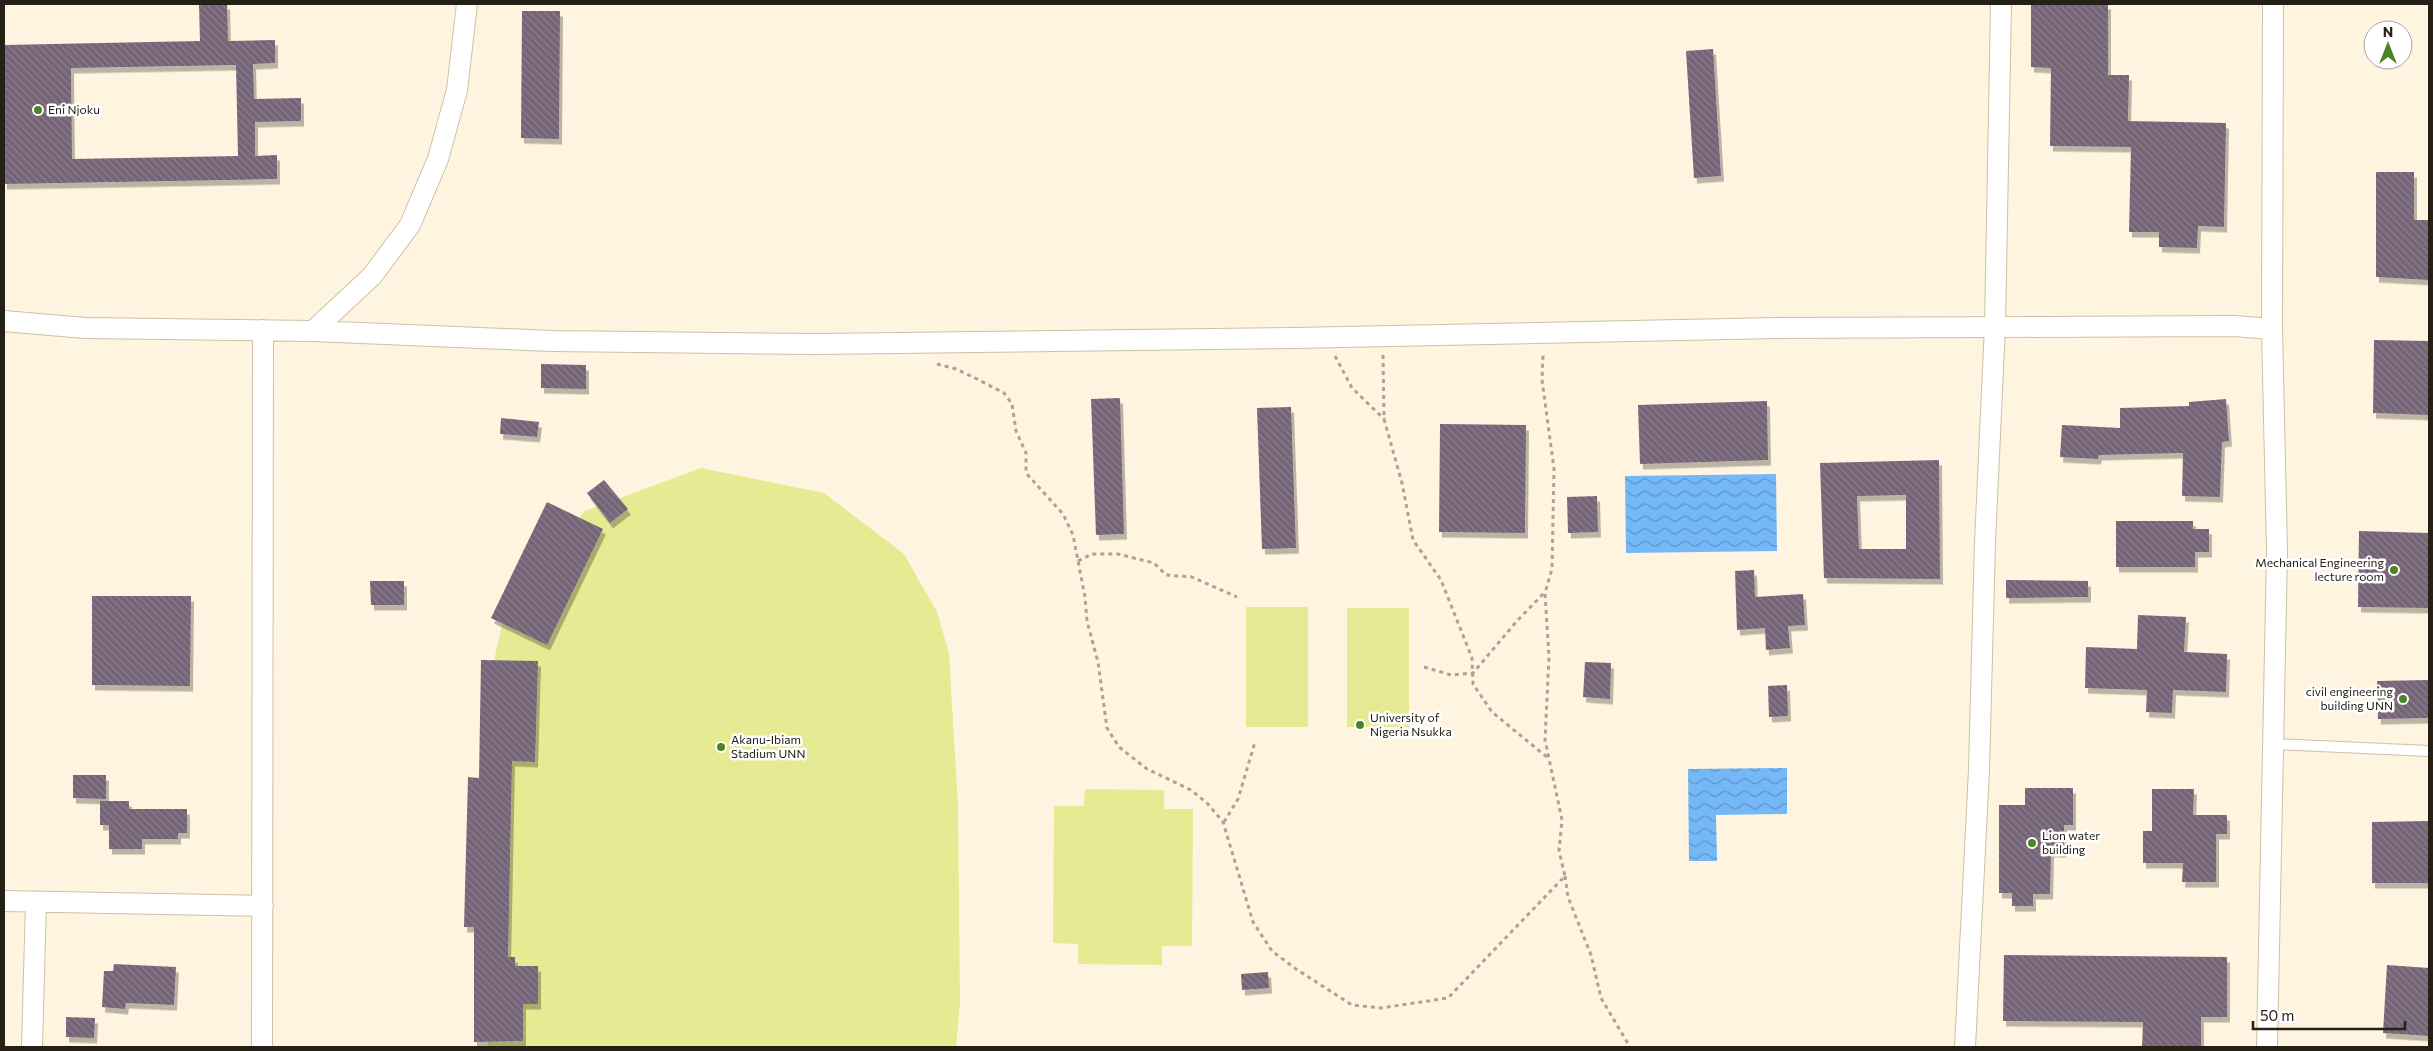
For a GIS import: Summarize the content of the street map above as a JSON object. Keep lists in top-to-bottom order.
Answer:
{
  "places": [
    "Eni Njoku",
    "Mechanical Engineering lecture room",
    "civil engineering building UNN",
    "University of Nigeria Nsukka",
    "Akanu-Ibiam Stadium UNN",
    "Lion water building"
  ],
  "scale_bar": "50 m",
  "north": "top"
}
